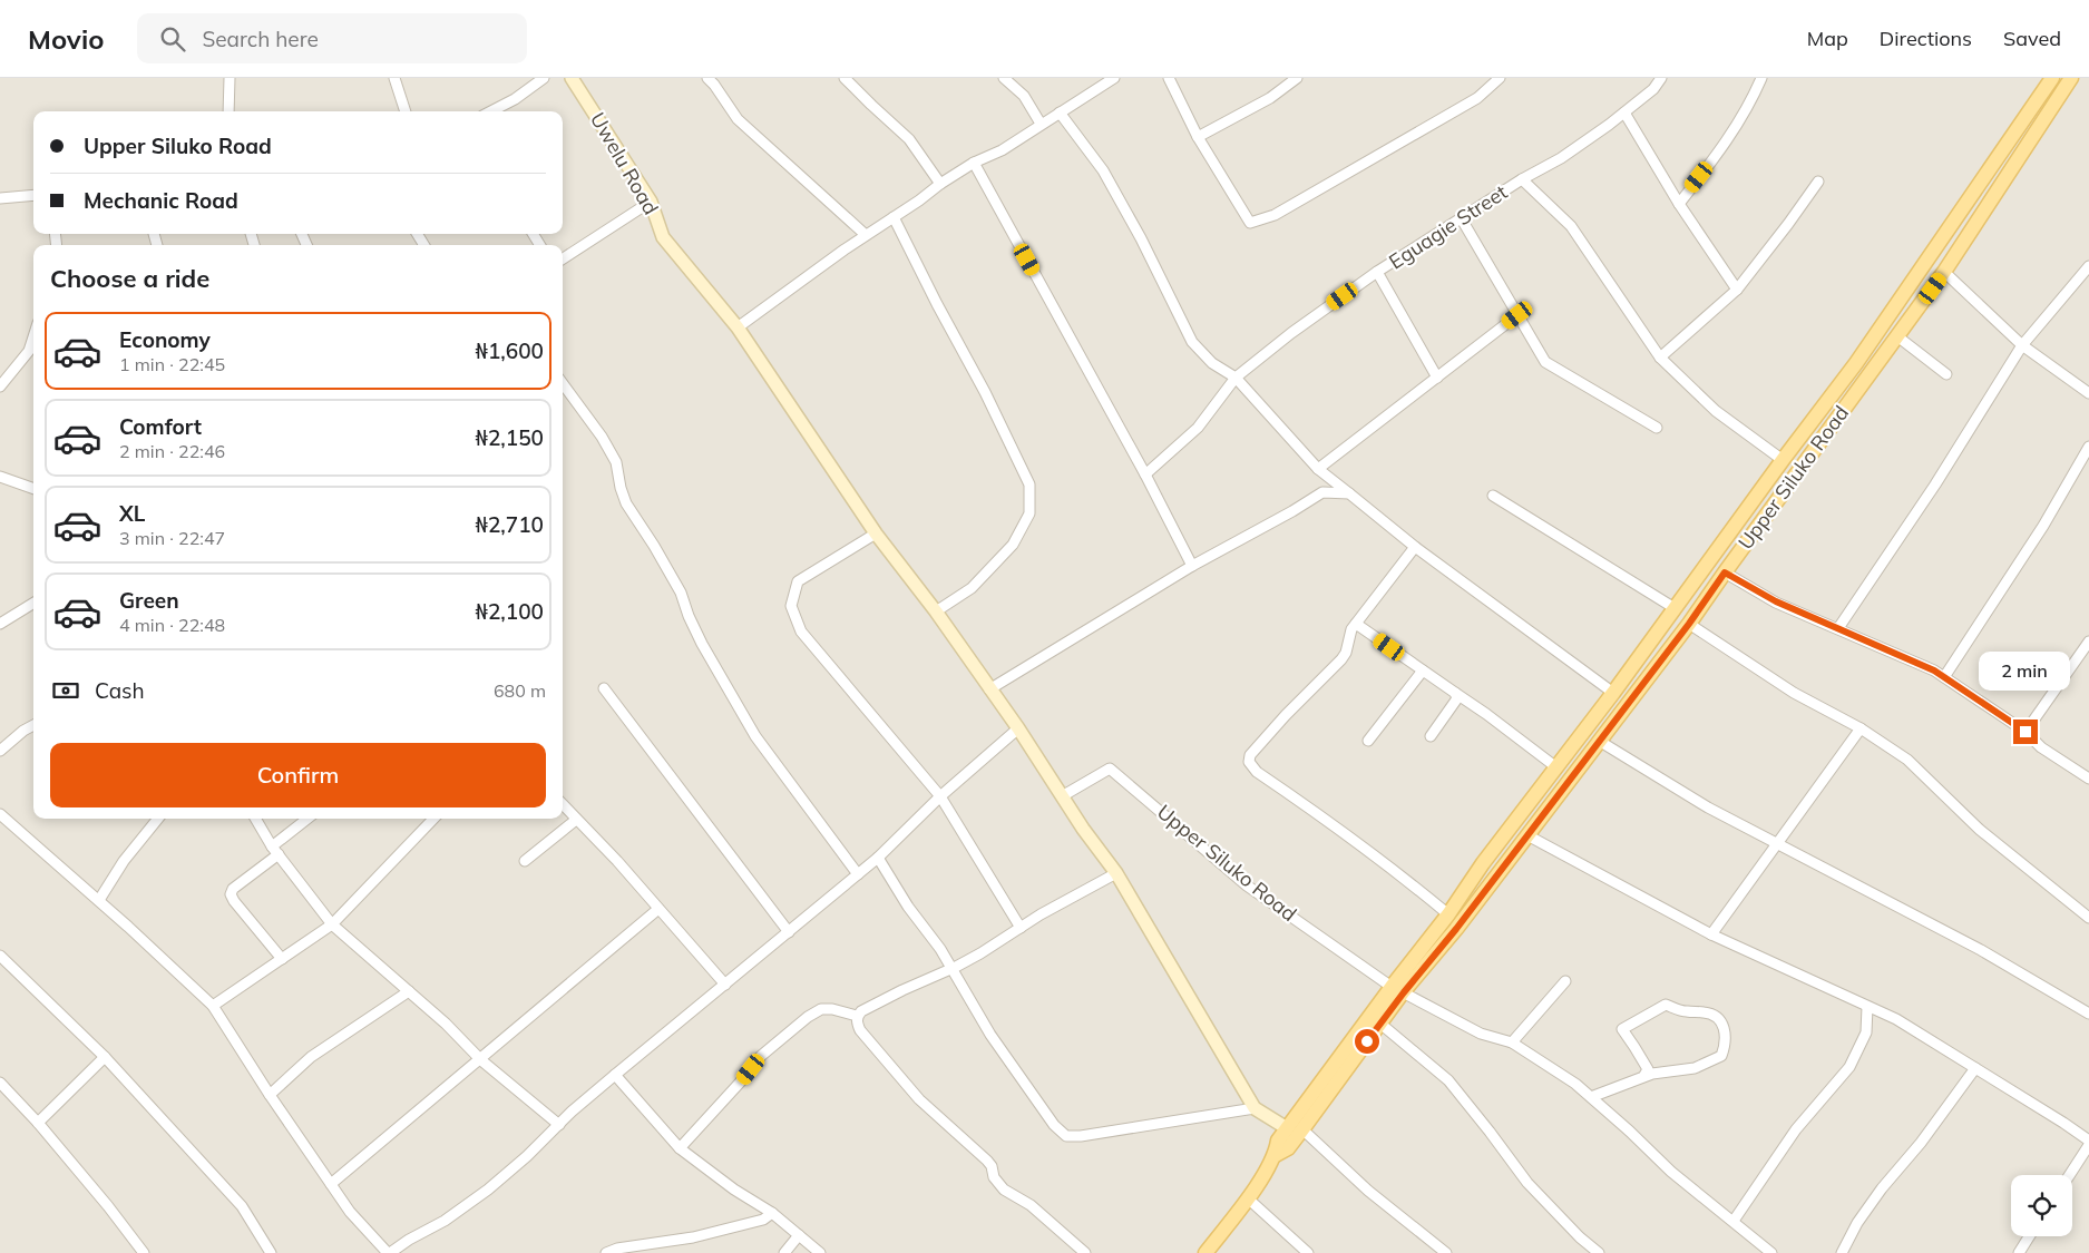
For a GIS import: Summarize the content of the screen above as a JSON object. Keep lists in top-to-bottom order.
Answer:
{
  "streets": {
    "main road": ["Upper Siluko Road"],
    "street": ["Uwelu Road", "Eguagie Street"]
  },
  "crossings": [
    ["Uwelu Road", "Upper Siluko Road"]
  ],
  "page": {
    "header": "Movio",
    "search": "Search here",
    "nav": ["Map", "Directions", "Saved"],
    "banner": ["Upper Siluko Road", "Mechanic Road"],
    "heading": "Choose a ride",
    "list": [
      {
        "name": "Economy",
        "note": "1 min · 22:45",
        "value": "₦1,600"
      },
      {
        "name": "Comfort",
        "note": "2 min · 22:46",
        "value": "₦2,150"
      },
      {
        "name": "XL",
        "note": "3 min · 22:47",
        "value": "₦2,710"
      },
      {
        "name": "Green",
        "note": "4 min · 22:48",
        "value": "₦2,100"
      }
    ],
    "bubble": "2 min",
    "pay": ["Cash", "680 m"],
    "buttons": "Confirm"
  }
}
